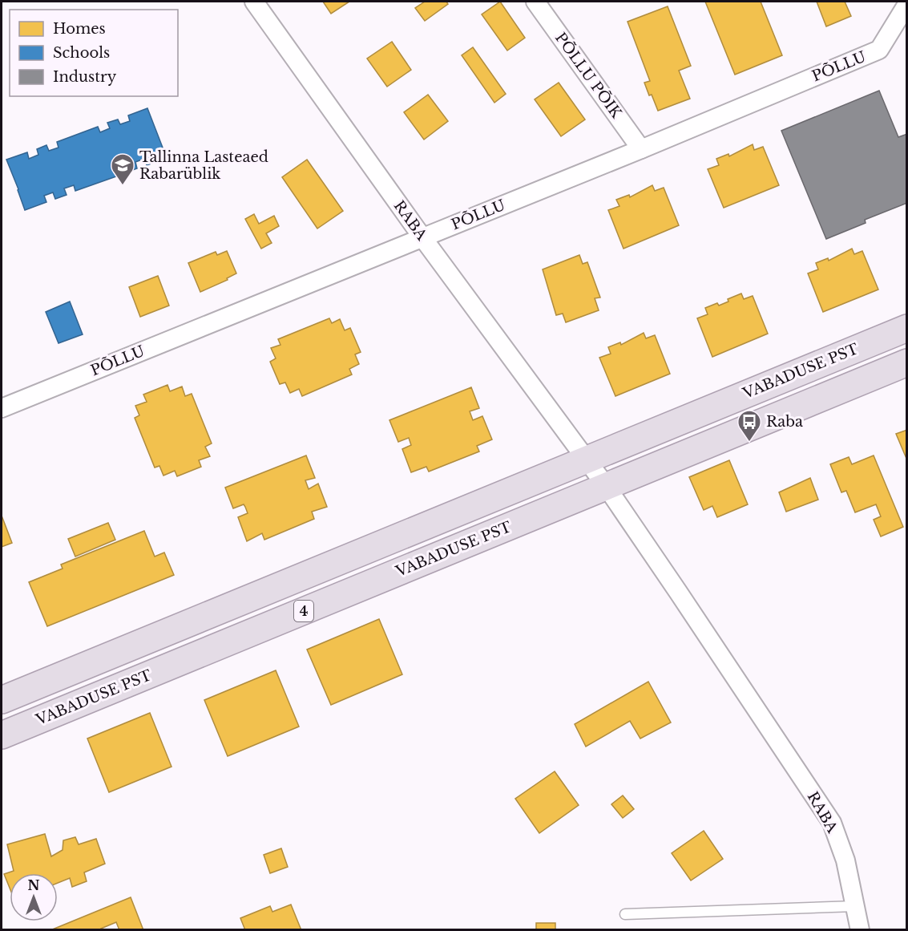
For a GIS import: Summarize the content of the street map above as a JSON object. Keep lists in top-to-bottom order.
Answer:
{
  "streets": {
    "highway": ["VABADUSE PST", "4"],
    "street": ["PÕLLU", "PÕLLU PÕIK", "RABA"]
  },
  "crossings": [
    ["PÕLLU", "PÕLLU PÕIK"],
    ["PÕLLU", "RABA"],
    ["RABA", "VABADUSE PST"]
  ],
  "places": {
    "school or university": ["Tallinna Lasteaed Rabarüblik"],
    "bus stop": ["Raba"]
  },
  "legend": ["Homes", "Schools", "Industry"],
  "north": "top"
}
